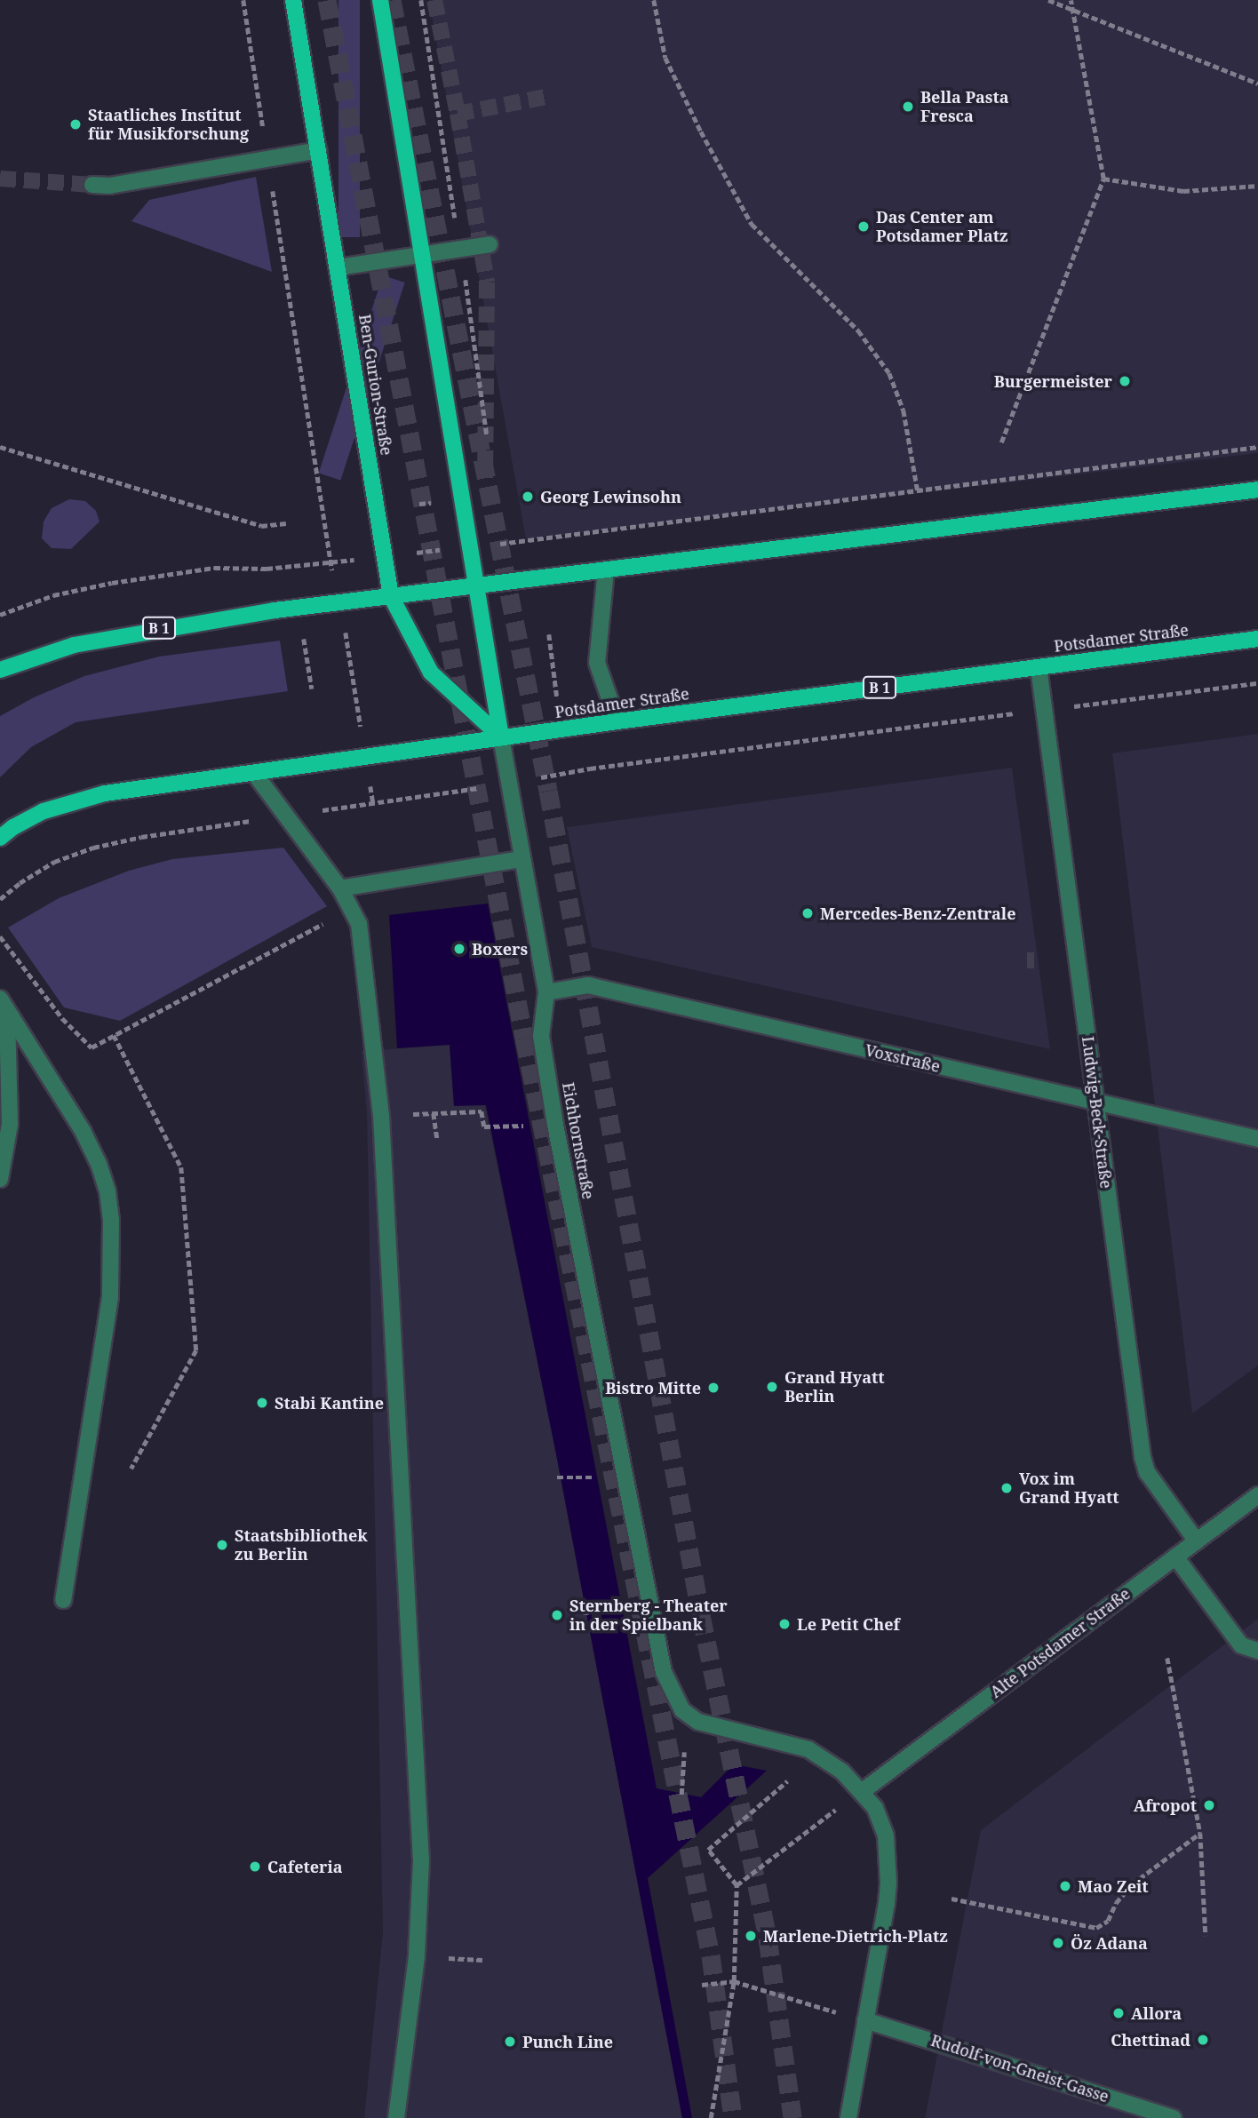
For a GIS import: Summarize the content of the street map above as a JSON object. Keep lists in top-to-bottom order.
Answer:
{
  "streets": {
    "main road": [
      "Ben-Gurion-Straße",
      "B 1",
      "Potsdamer Straße",
      "Eichhornstraße"
    ],
    "street": [
      "Voxstraße",
      "Ludwig-Beck-Straße",
      "Alte Potsdamer Straße",
      "Rudolf-von-Gneist-Gasse"
    ]
  },
  "crossings": [
    ["Ben-Gurion-Straße", "B 1"],
    ["Ben-Gurion-Straße", "Potsdamer Straße"],
    ["Ben-Gurion-Straße", "Eichhornstraße"],
    ["B 1", "Eichhornstraße"],
    ["Potsdamer Straße", "Ludwig-Beck-Straße"],
    ["Potsdamer Straße", "Eichhornstraße"],
    ["Voxstraße", "Ludwig-Beck-Straße"],
    ["Voxstraße", "Eichhornstraße"],
    ["Ludwig-Beck-Straße", "Alte Potsdamer Straße"],
    ["Eichhornstraße", "Alte Potsdamer Straße"]
  ],
  "places": [
    "Bella Pasta Fresca",
    "Staatliches Institut für Musikforschung",
    "Das Center am Potsdamer Platz",
    "Burgermeister",
    "Georg Lewinsohn",
    "Mercedes-Benz-Zentrale",
    "Boxers",
    "Grand Hyatt Berlin",
    "Bistro Mitte",
    "Stabi Kantine",
    "Vox im Grand Hyatt",
    "Staatsbibliothek zu Berlin",
    "Sternberg - Theater in der Spielbank",
    "Le Petit Chef",
    "Afropot",
    "Cafeteria",
    "Mao Zeit",
    "Marlene-Dietrich-Platz",
    "Öz Adana",
    "Allora",
    "Chettinad",
    "Punch Line"
  ]
}
